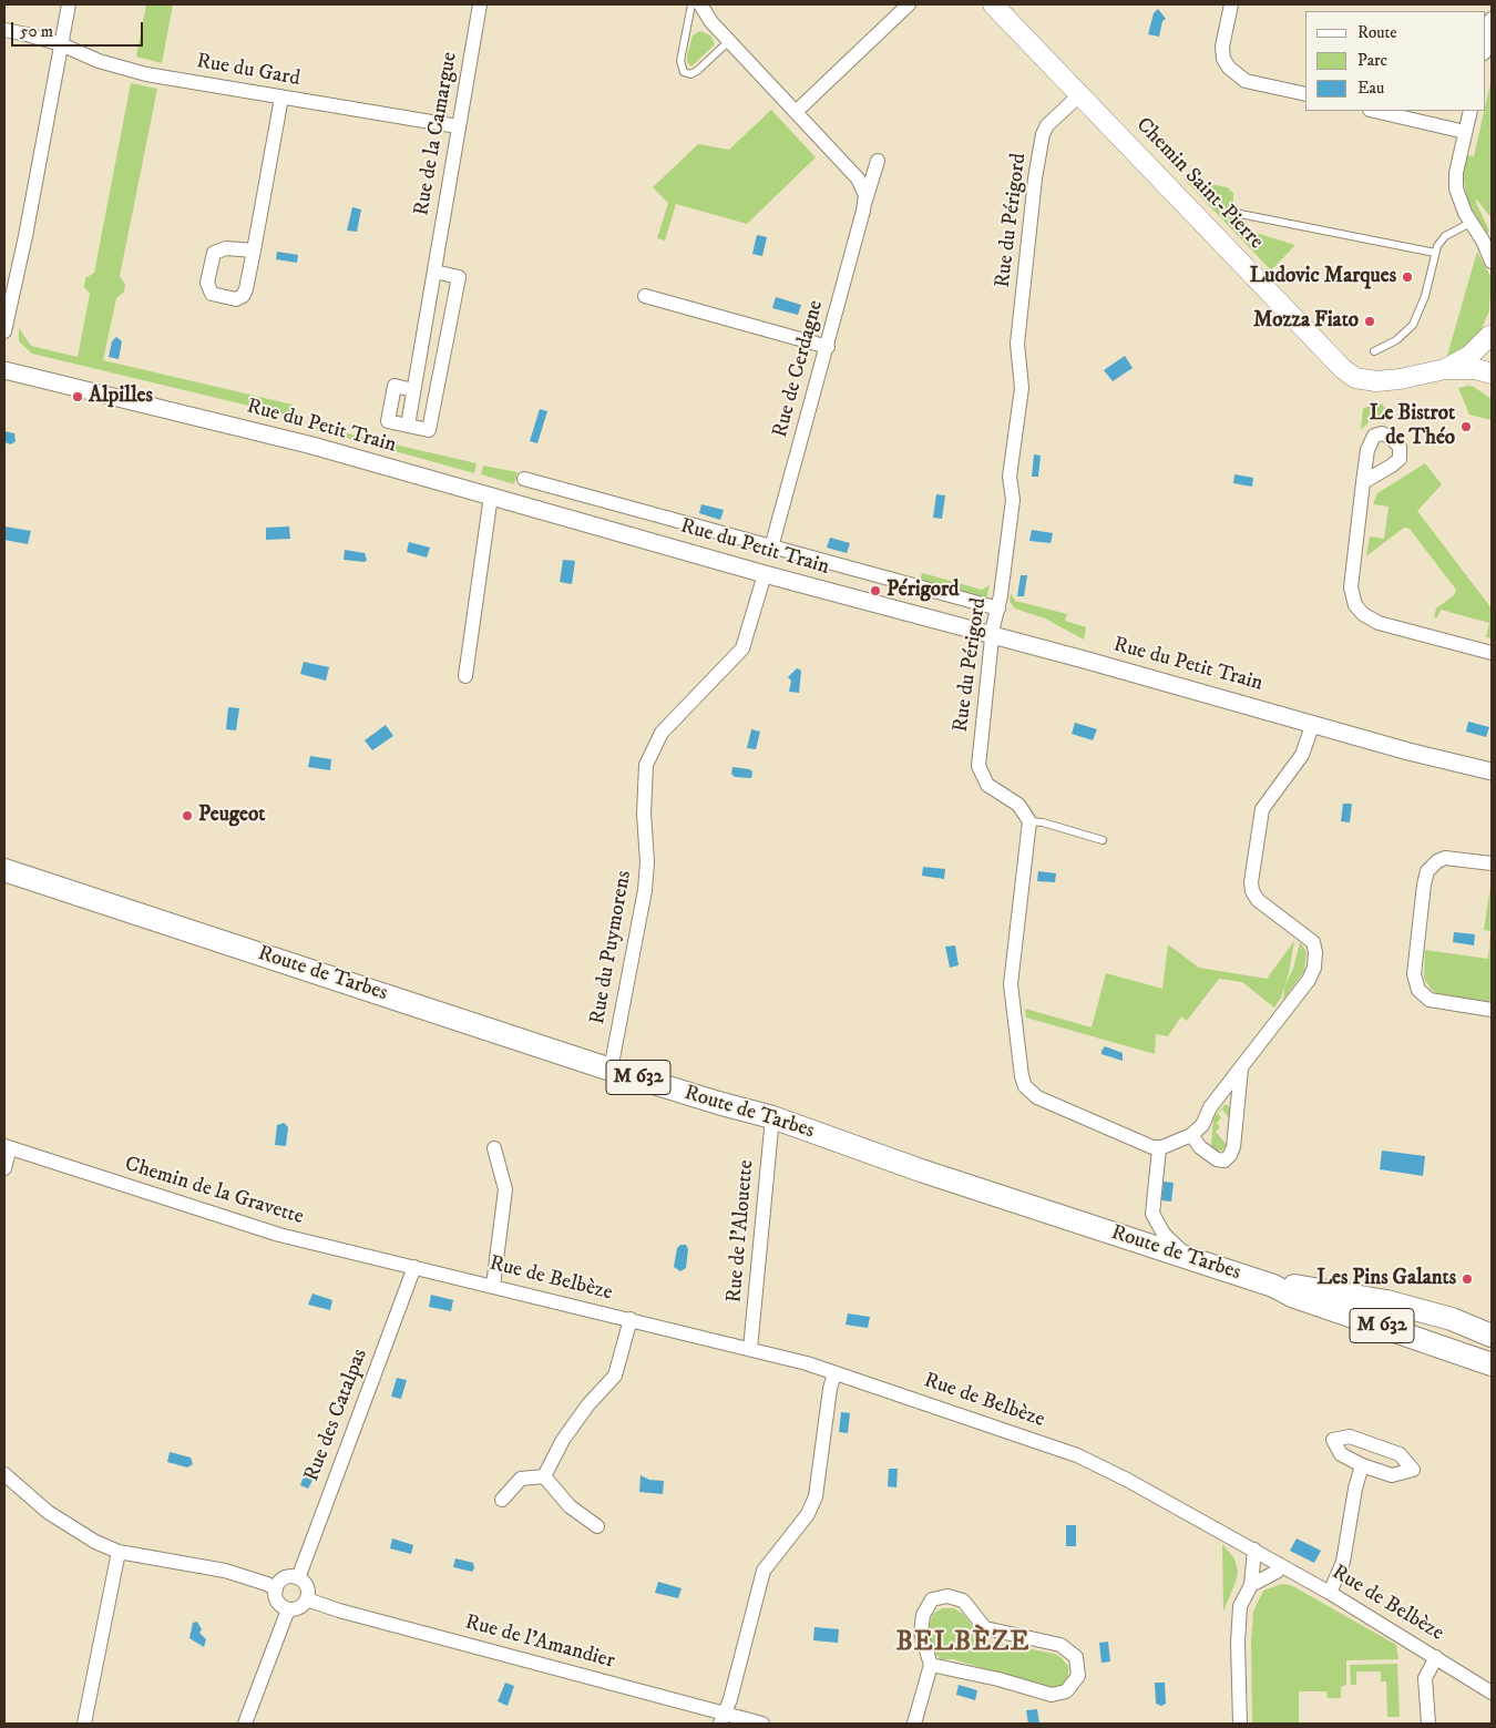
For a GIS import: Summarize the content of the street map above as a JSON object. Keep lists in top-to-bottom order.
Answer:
{
  "streets": {
    "main road": ["Chemin Saint-Pierre", "Route de Tarbes", "M 632"],
    "street": [
      "Rue du Gard",
      "Rue de la Camargue",
      "Rue du Périgord",
      "Rue de Cerdagne",
      "Rue du Petit Train",
      "Rue du Puymorens",
      "Chemin de la Gravette",
      "Rue de l'Alouette",
      "Rue de Belbèze",
      "Rue des Catalpas",
      "Rue de l'Amandier"
    ]
  },
  "crossings": [
    ["Rue du Gard", "Rue de la Camargue"],
    ["Chemin Saint-Pierre", "Rue du Périgord"],
    ["Rue du Périgord", "Rue du Petit Train"],
    ["Rue du Petit Train", "Rue du Puymorens"],
    ["Rue du Puymorens", "Route de Tarbes"],
    ["Route de Tarbes", "M 632"],
    ["Route de Tarbes", "Rue de l'Alouette"],
    ["Chemin de la Gravette", "Rue de Belbèze"],
    ["Chemin de la Gravette", "Rue des Catalpas"],
    ["Rue de l'Alouette", "Rue de Belbèze"],
    ["Rue de Belbèze", "Rue des Catalpas"],
    ["Rue des Catalpas", "Rue de l'Amandier"]
  ],
  "districts": ["BELBÈZE"],
  "places": [
    "Ludovic Marques",
    "Mozza Fiato",
    "Alpilles",
    "Le Bistrot de Théo",
    "Périgord",
    "Peugeot",
    "Les Pins Galants"
  ],
  "legend": ["Route", "Parc", "Eau"],
  "scale_bar": "50 m"
}
